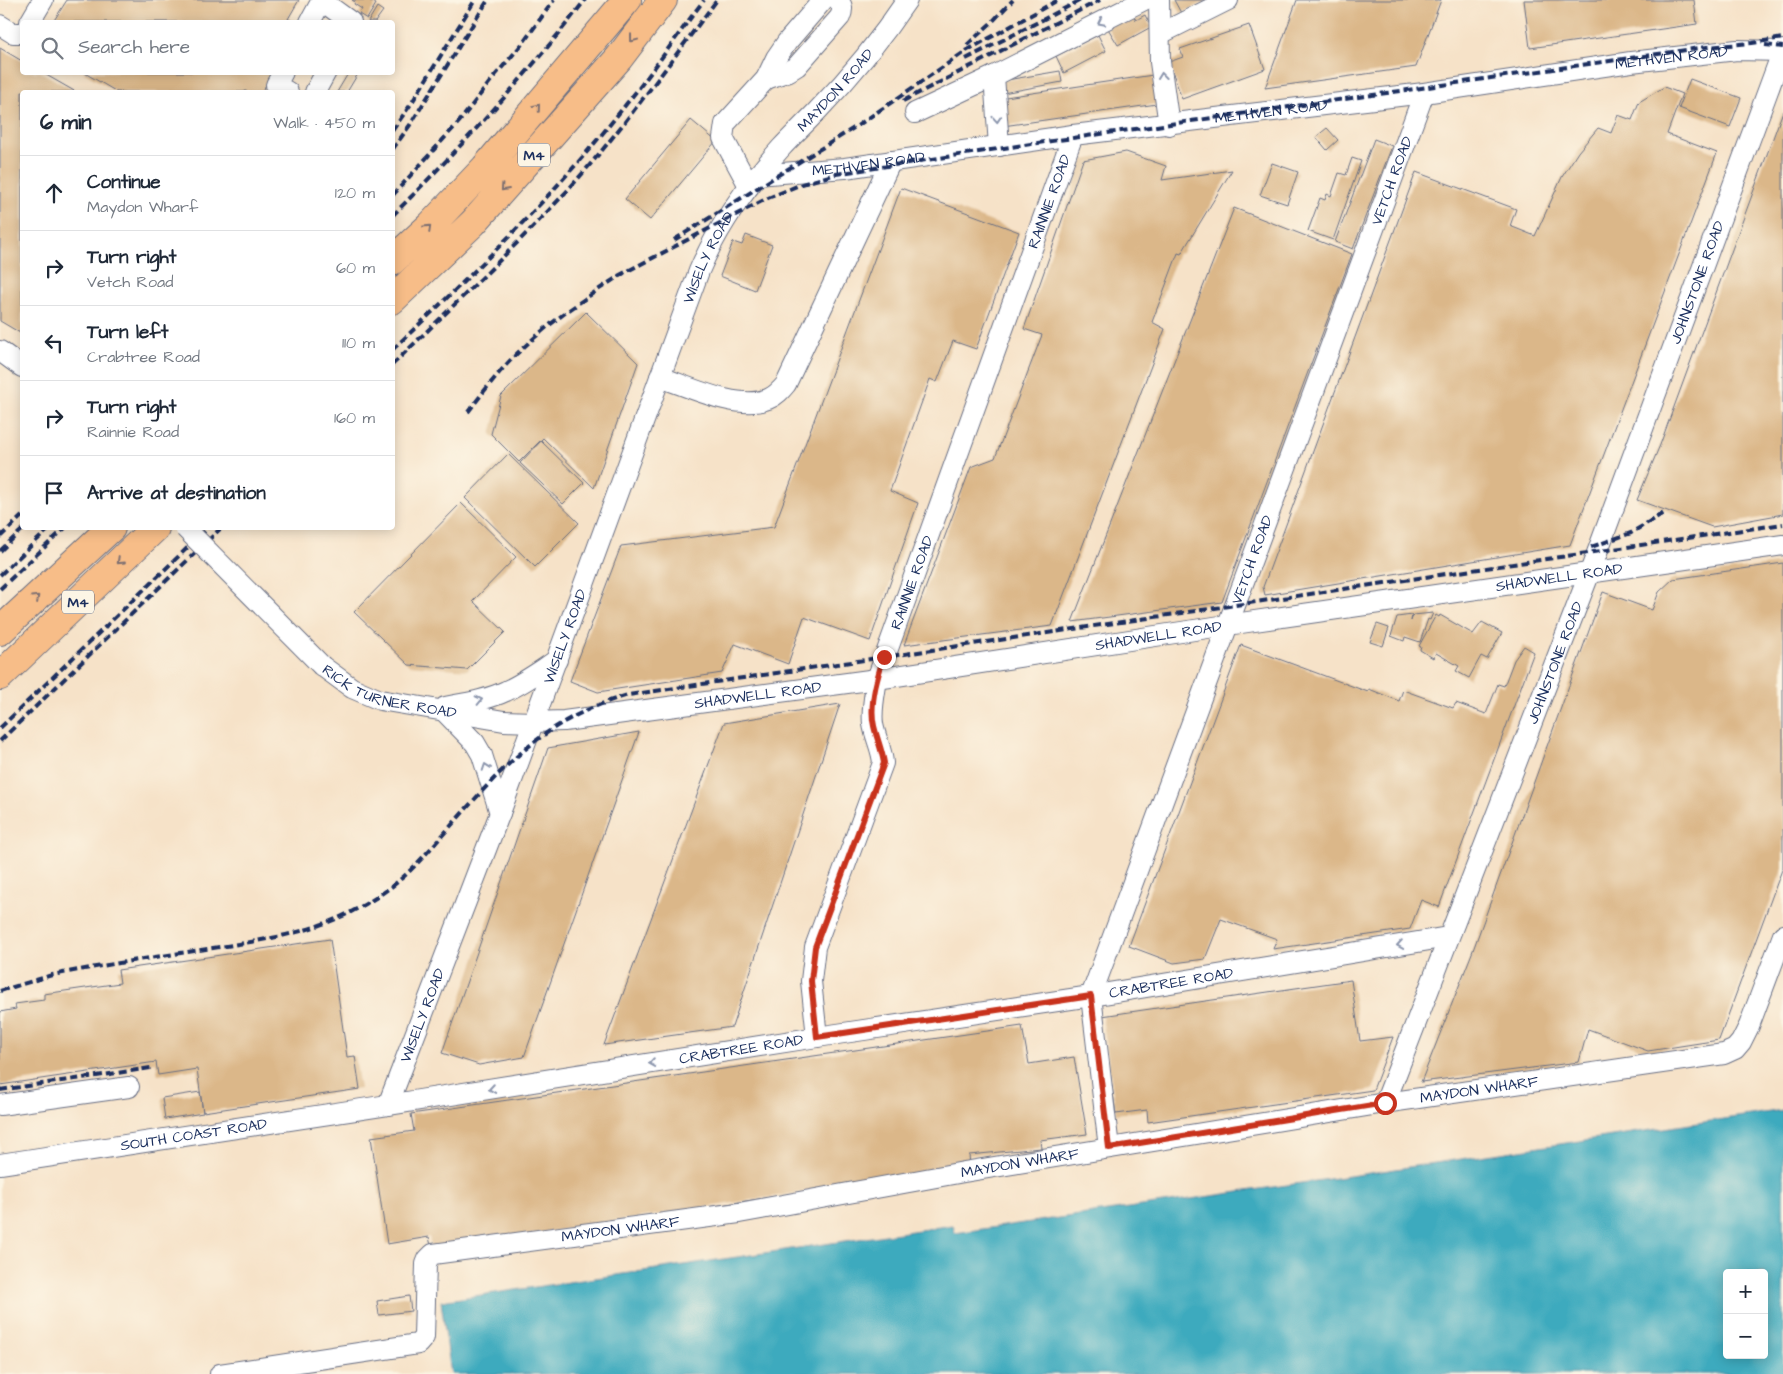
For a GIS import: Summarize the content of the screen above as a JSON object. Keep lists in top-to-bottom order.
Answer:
{
  "streets": {
    "highway": ["M4"],
    "street": [
      "METHVEN ROAD",
      "MAYDON ROAD",
      "VETCH ROAD",
      "RAINNIE ROAD",
      "WISELY ROAD",
      "JOHNSTONE ROAD",
      "SHADWELL ROAD",
      "RICK TURNER ROAD",
      "CRABTREE ROAD",
      "MAYDON WHARF",
      "SOUTH COAST ROAD"
    ]
  },
  "crossings": [
    ["METHVEN ROAD", "MAYDON ROAD"],
    ["METHVEN ROAD", "VETCH ROAD"],
    ["METHVEN ROAD", "RAINNIE ROAD"],
    ["METHVEN ROAD", "WISELY ROAD"],
    ["METHVEN ROAD", "JOHNSTONE ROAD"],
    ["MAYDON ROAD", "WISELY ROAD"],
    ["VETCH ROAD", "SHADWELL ROAD"],
    ["VETCH ROAD", "CRABTREE ROAD"],
    ["VETCH ROAD", "MAYDON WHARF"],
    ["RAINNIE ROAD", "SHADWELL ROAD"],
    ["RAINNIE ROAD", "CRABTREE ROAD"],
    ["WISELY ROAD", "SHADWELL ROAD"],
    ["WISELY ROAD", "RICK TURNER ROAD"],
    ["WISELY ROAD", "CRABTREE ROAD"],
    ["WISELY ROAD", "SOUTH COAST ROAD"],
    ["JOHNSTONE ROAD", "SHADWELL ROAD"],
    ["JOHNSTONE ROAD", "CRABTREE ROAD"],
    ["JOHNSTONE ROAD", "MAYDON WHARF"],
    ["SHADWELL ROAD", "RICK TURNER ROAD"],
    ["CRABTREE ROAD", "SOUTH COAST ROAD"]
  ],
  "one_way": ["CRABTREE ROAD"],
  "page": {
    "search": "Search here",
    "heading": ["6 min", "Walk · 450 m"],
    "list": [
      ["Continue", "Maydon Wharf", "120 m"],
      ["Turn right", "Vetch Road", "60 m"],
      ["Turn left", "Crabtree Road", "110 m"],
      ["Turn right", "Rainnie Road", "160 m"],
      "Arrive at destination"
    ],
    "map_buttons": ["+", "−"]
  }
}
